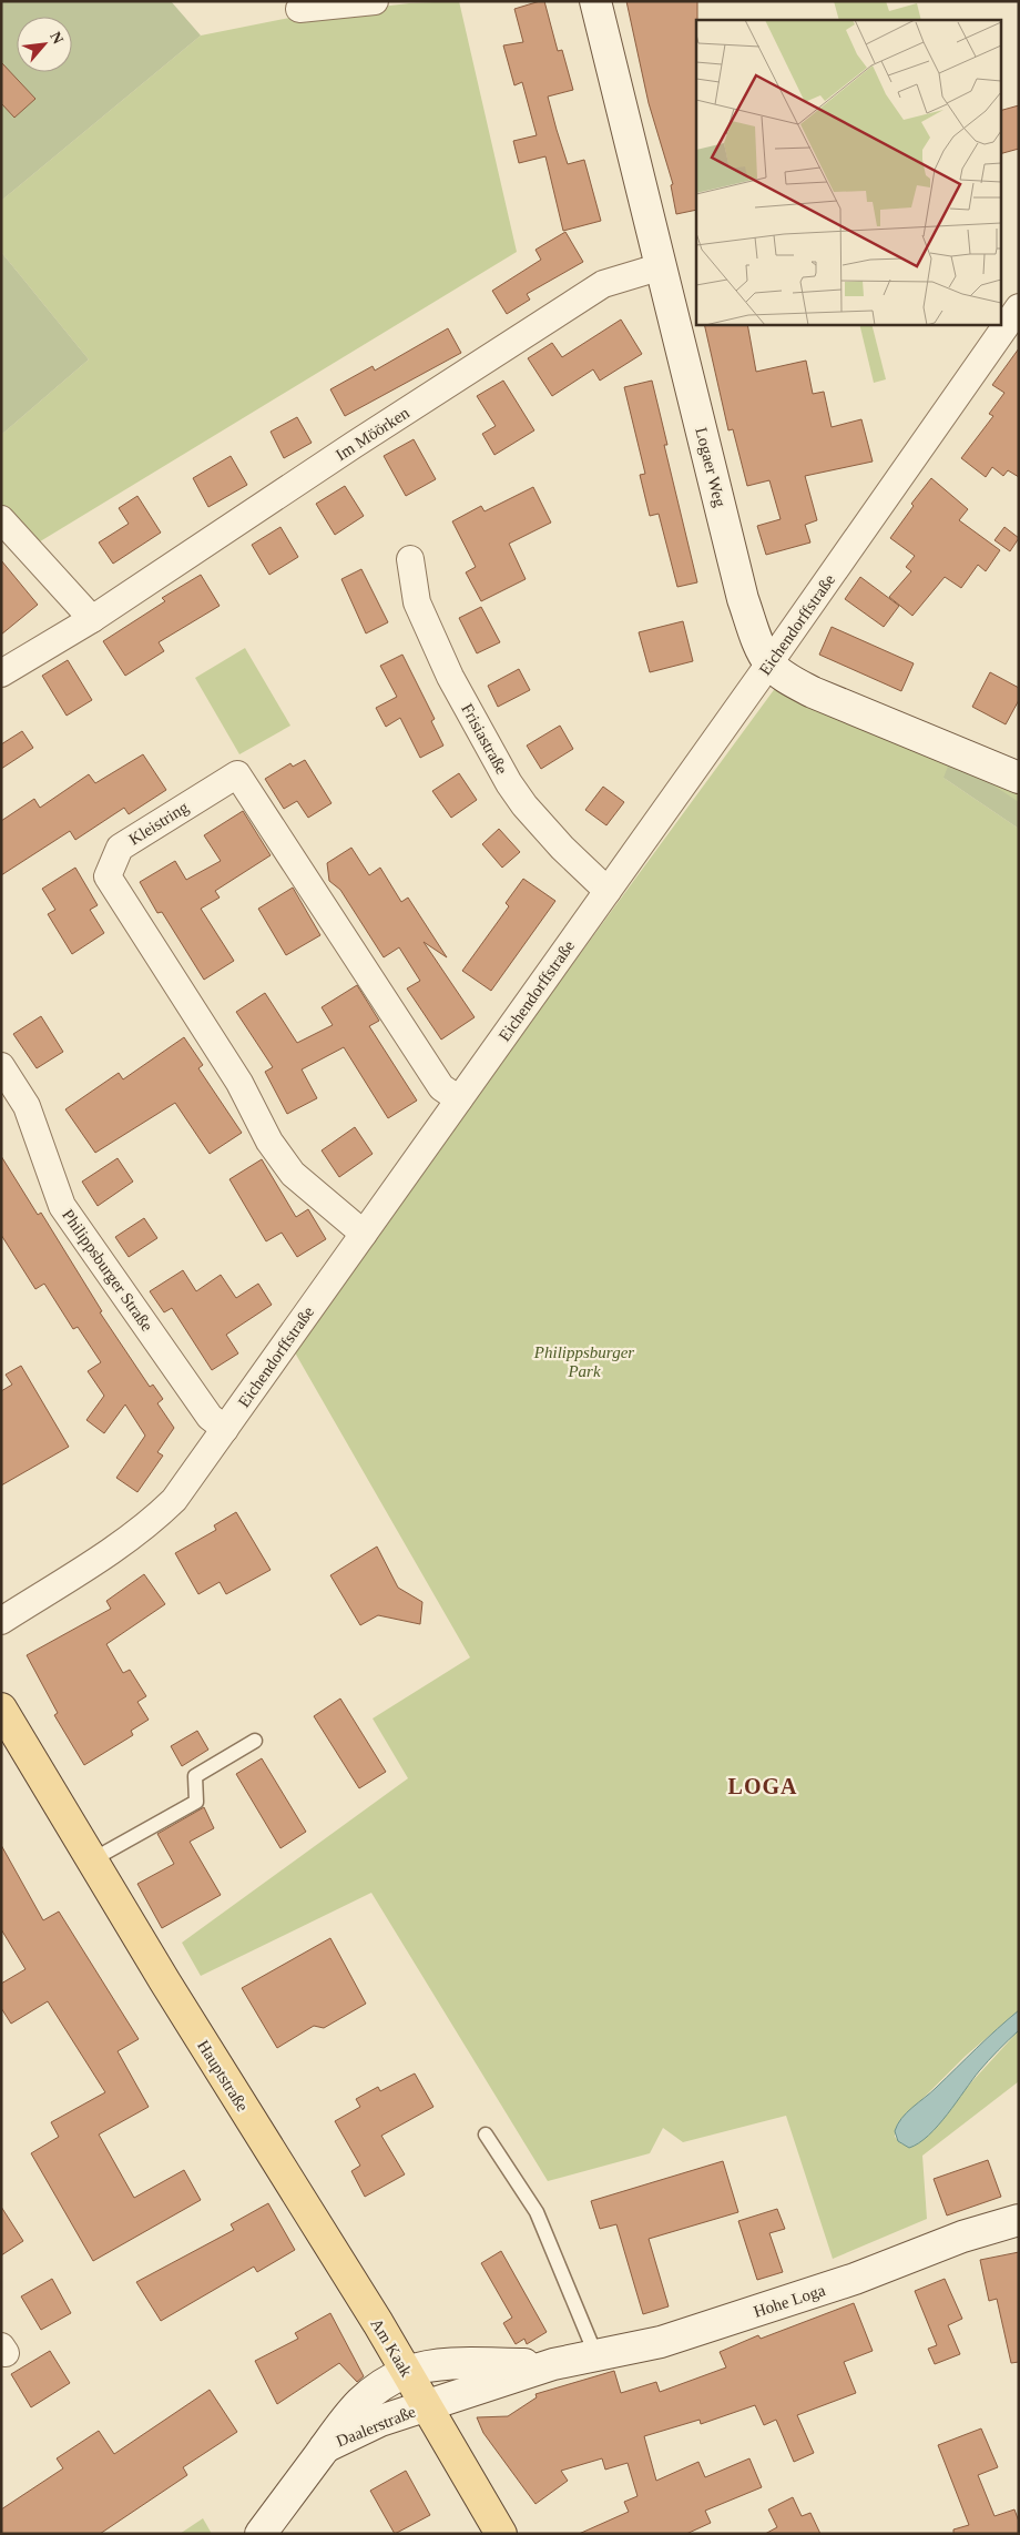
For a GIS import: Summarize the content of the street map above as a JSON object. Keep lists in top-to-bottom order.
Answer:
{
  "streets": {
    "main road": ["Hauptstraße", "Am Kaak"],
    "street": [
      "Im Möörken",
      "Logaer Weg",
      "Eichendorffstraße",
      "Frisiastraße",
      "Kleistring",
      "Philippsburger Straße",
      "Hohe Loga",
      "Daalerstraße"
    ]
  },
  "crossings": [
    ["Im Möörken", "Logaer Weg"],
    ["Logaer Weg", "Eichendorffstraße"],
    ["Eichendorffstraße", "Frisiastraße"],
    ["Eichendorffstraße", "Kleistring"],
    ["Eichendorffstraße", "Philippsburger Straße"],
    ["Hauptstraße", "Am Kaak"],
    ["Hohe Loga", "Am Kaak"],
    ["Hohe Loga", "Daalerstraße"],
    ["Am Kaak", "Daalerstraße"]
  ],
  "districts": ["LOGA"],
  "parks": ["Philippsburger Park"],
  "north": "top right"
}
